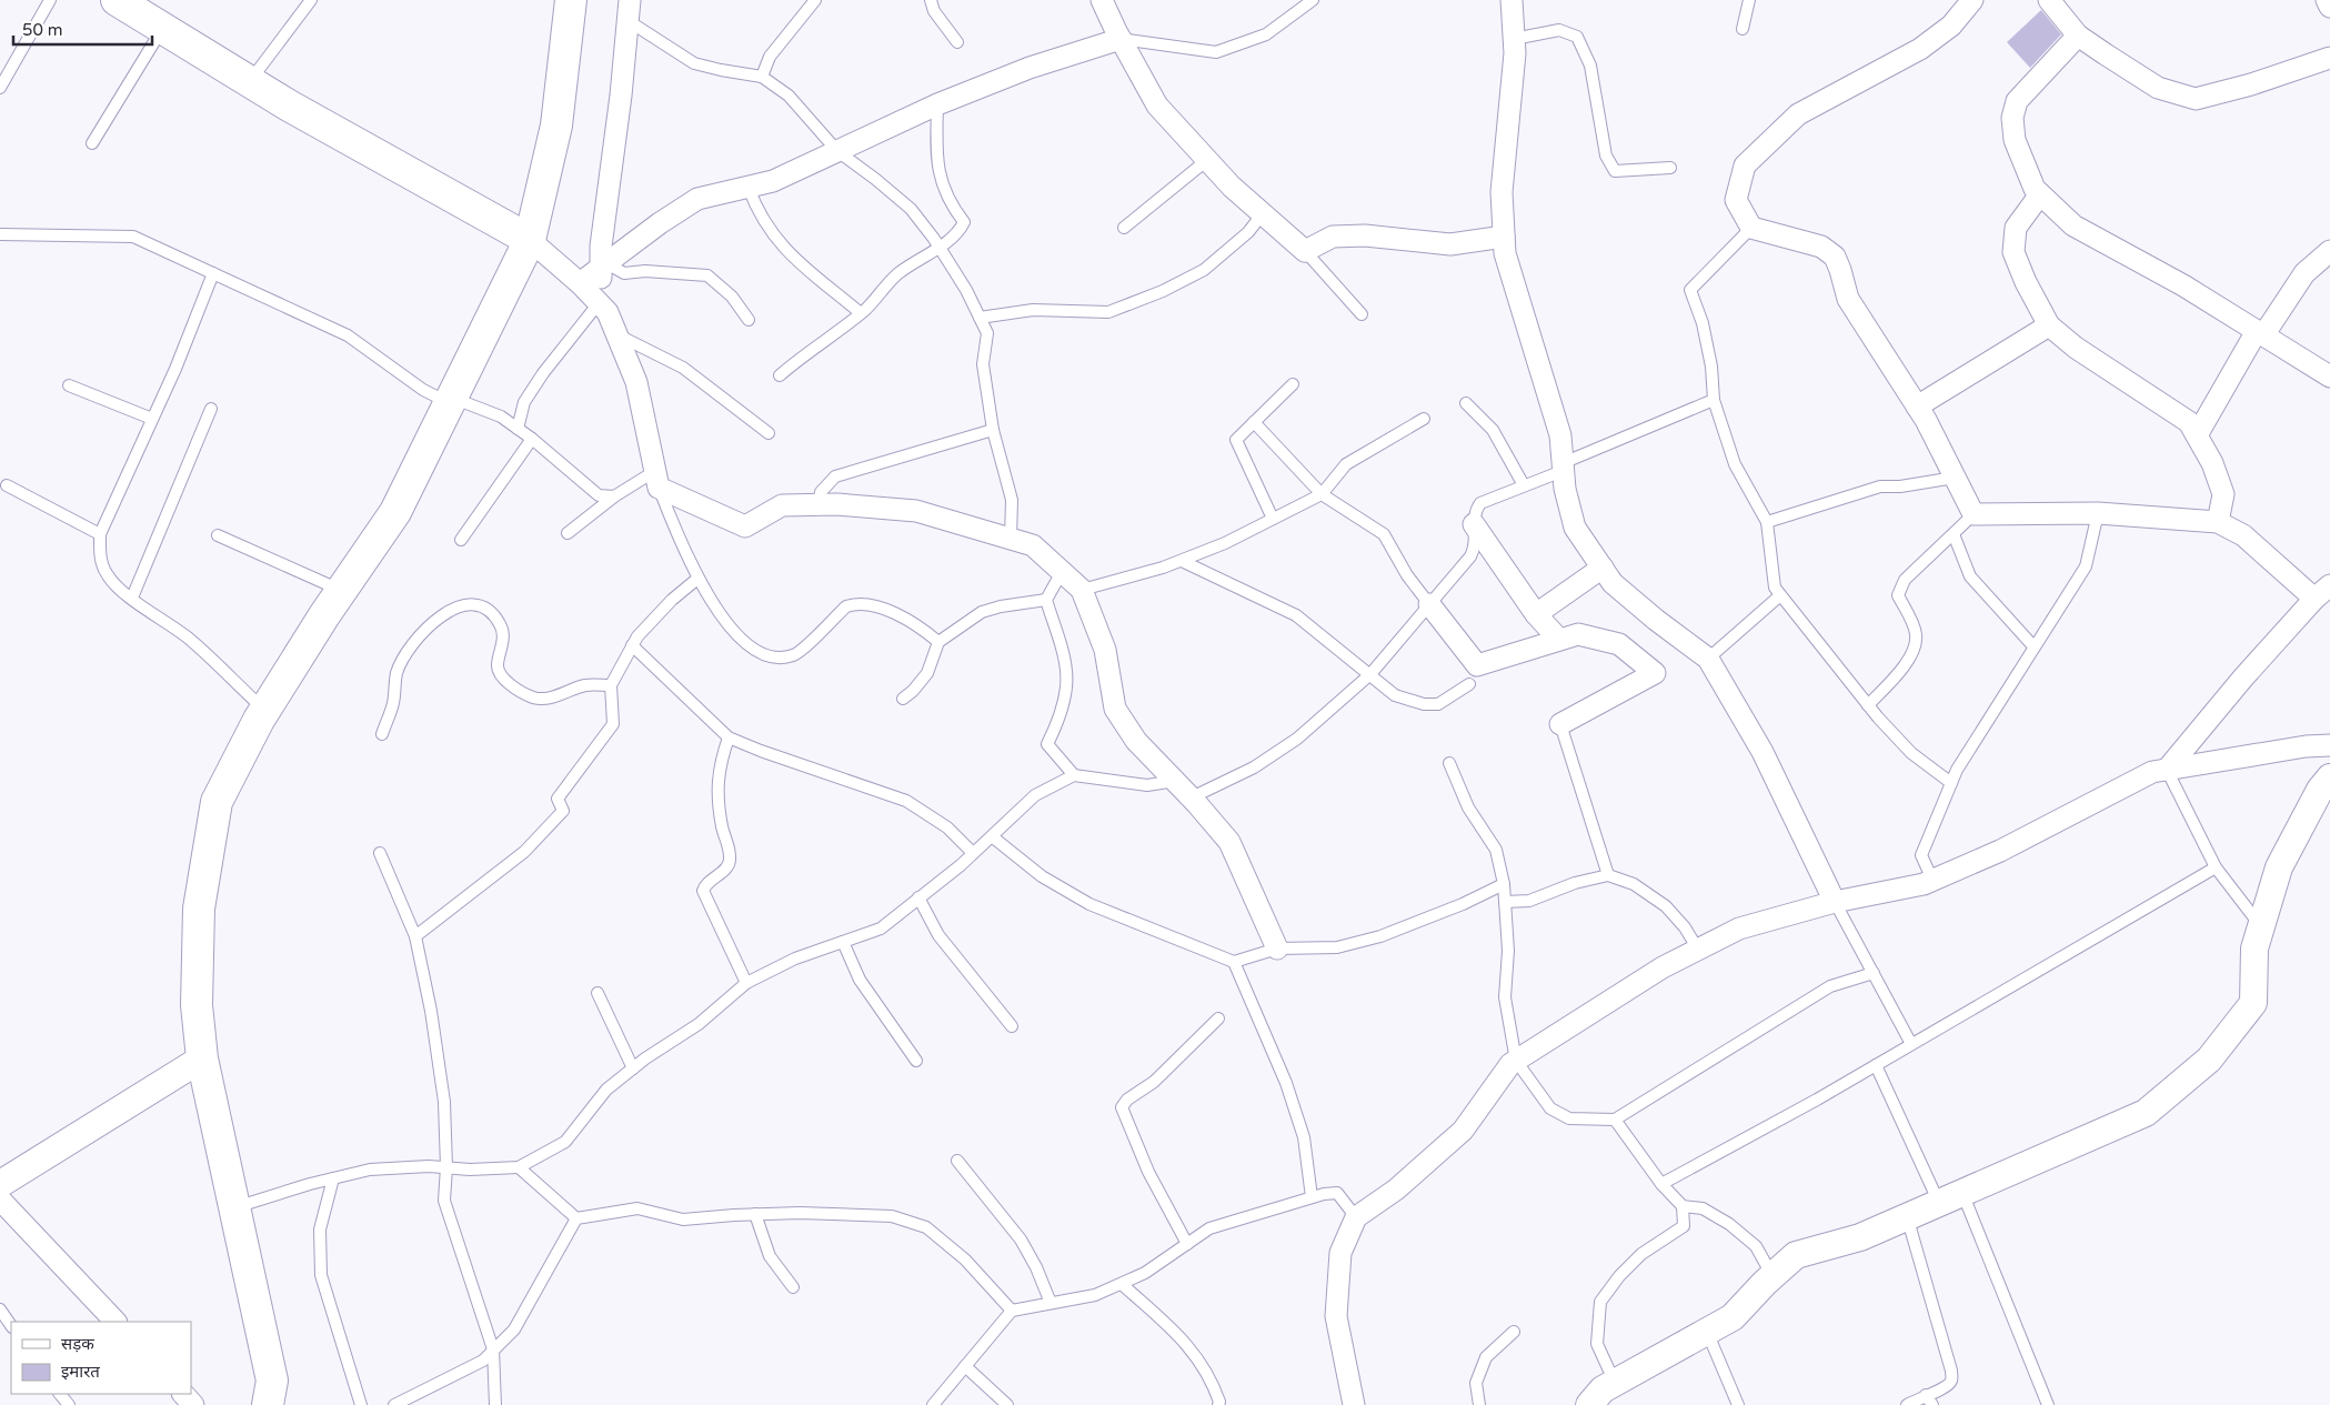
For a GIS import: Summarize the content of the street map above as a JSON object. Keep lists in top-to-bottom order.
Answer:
{
  "legend": ["सड़क", "इमारत"],
  "scale_bar": "50 m"
}
